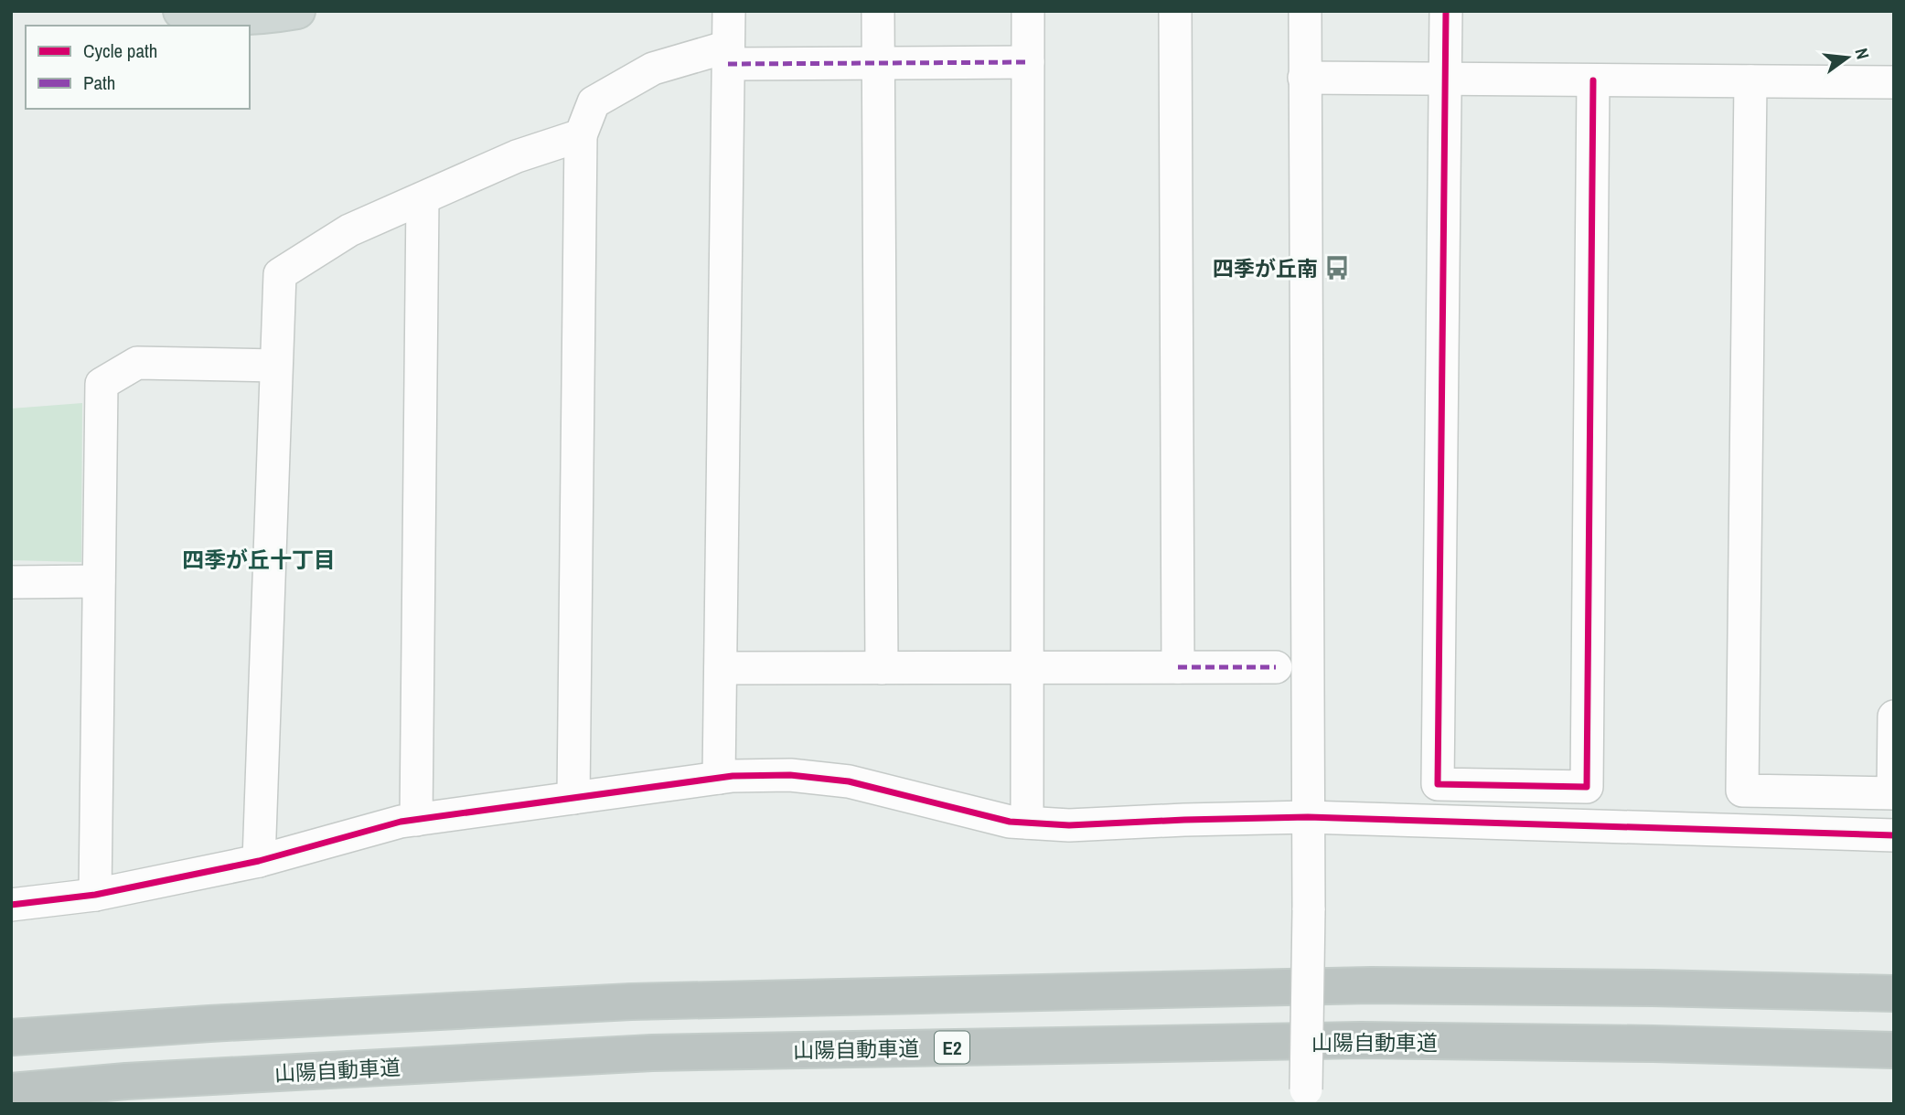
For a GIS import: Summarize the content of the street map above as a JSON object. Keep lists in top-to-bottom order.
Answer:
{
  "streets": {
    "highway": ["山陽自動車道", "E2"]
  },
  "districts": ["四季が丘十丁目"],
  "places": {
    "bus stop": ["四季が丘南"]
  },
  "legend": ["Cycle path", "Path"],
  "north": "right"
}
